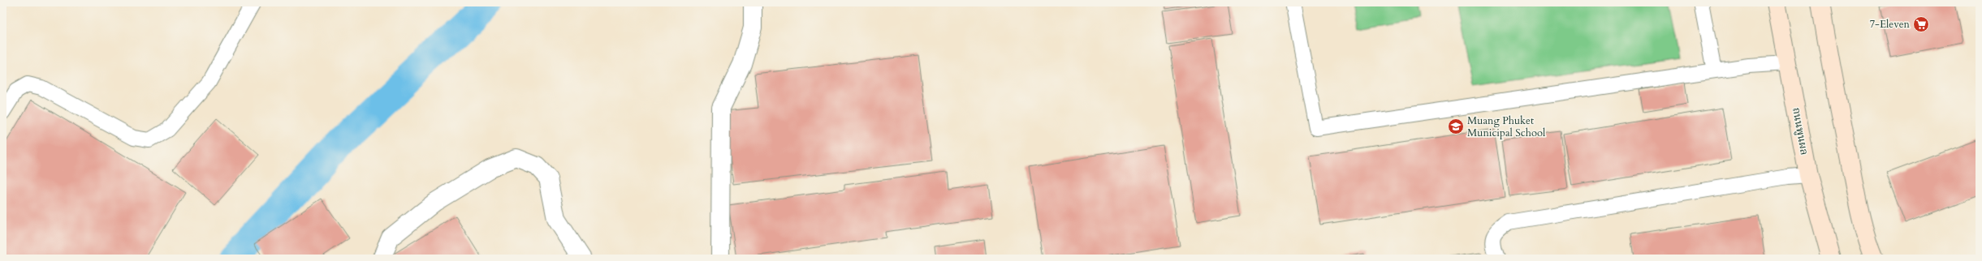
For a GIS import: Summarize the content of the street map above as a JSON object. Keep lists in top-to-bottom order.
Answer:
{
  "streets": {
    "main road": ["ถนนพูนผล"]
  },
  "places": {
    "supermarket": ["7-Eleven"],
    "school or university": ["Muang Phuket Municipal School"]
  }
}
